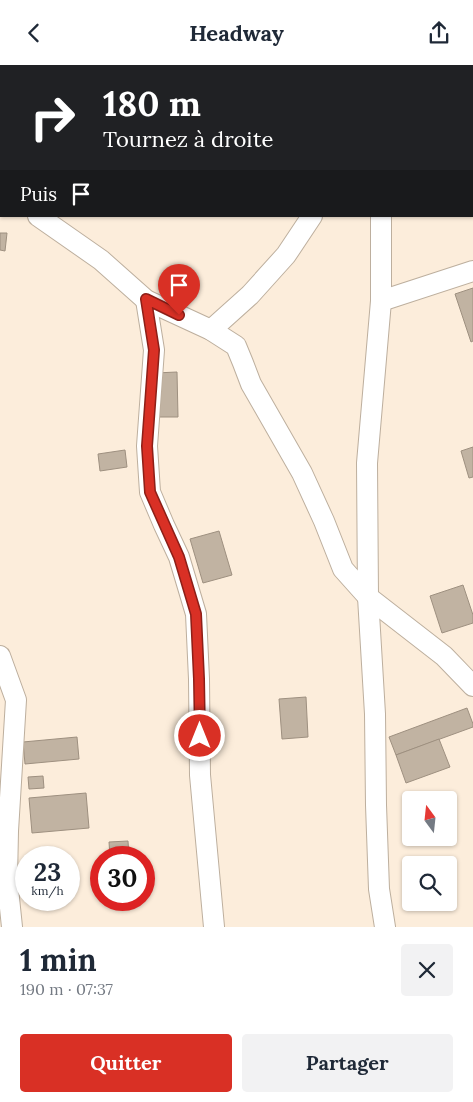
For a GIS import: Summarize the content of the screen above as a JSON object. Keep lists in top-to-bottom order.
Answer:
{
  "north": "top",
  "page": {
    "header": "Headway",
    "turn": ["180 m", "Tournez à droite"],
    "then": "Puis",
    "speed": "23 km/h",
    "limit": "30",
    "heading": ["1 min", "190 m · 07:37"],
    "buttons": ["Quitter", "Partager"]
  }
}
